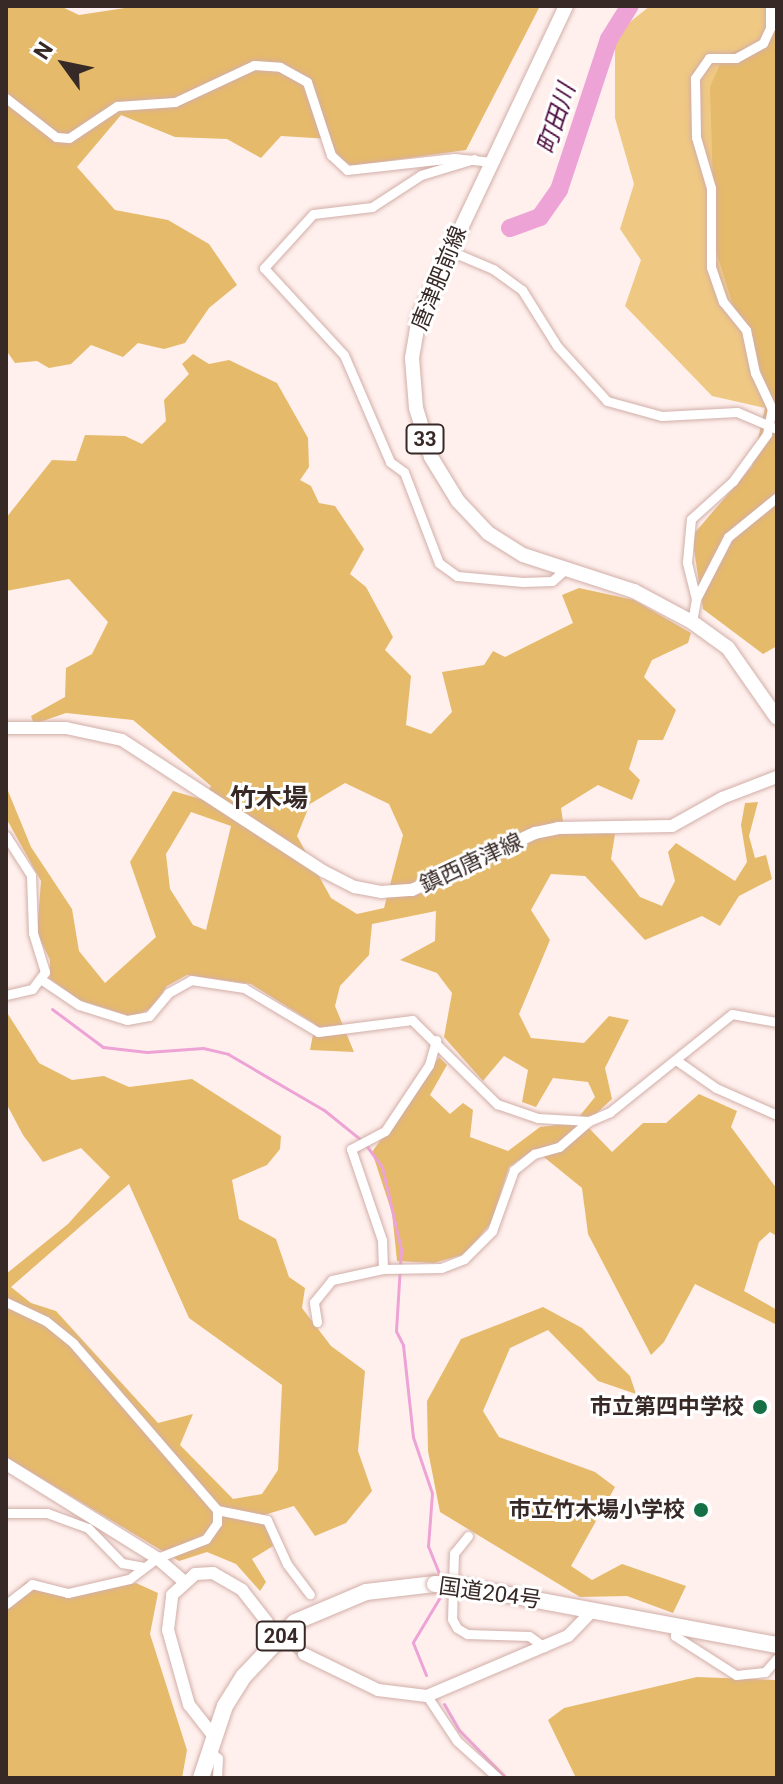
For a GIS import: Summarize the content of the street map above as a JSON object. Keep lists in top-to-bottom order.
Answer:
{
  "streets": {
    "highway": ["国道204号", "204"],
    "main road": ["唐津肥前線", "33", "鎮西唐津線"]
  },
  "districts": ["竹木場"],
  "water": ["町田川"],
  "places": ["市立第四中学校", "市立竹木場小学校"],
  "north": "top left"
}
